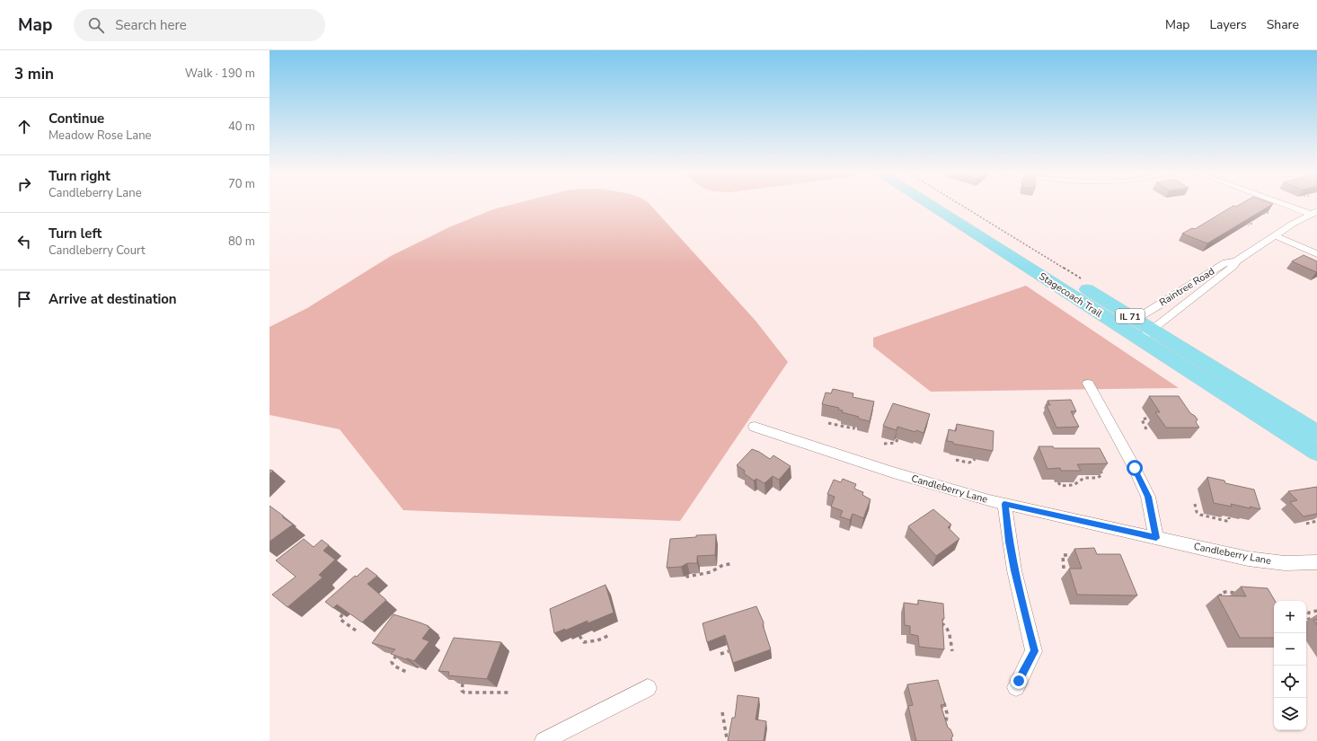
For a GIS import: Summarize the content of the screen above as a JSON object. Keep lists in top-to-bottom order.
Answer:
{
  "streets": {
    "main road": ["Stagecoach Trail", "IL 71"],
    "street": ["Raintree Road", "Candleberry Lane"]
  },
  "crossings": [
    ["Raintree Road", "Stagecoach Trail"]
  ],
  "page": {
    "header": "Map",
    "search": "Search here",
    "nav": ["Map", "Layers", "Share"],
    "heading": ["3 min", "Walk · 190 m"],
    "list": [
      ["Continue", "Meadow Rose Lane", "40 m"],
      ["Turn right", "Candleberry Lane", "70 m"],
      ["Turn left", "Candleberry Court", "80 m"],
      "Arrive at destination"
    ],
    "map_buttons": ["+", "−"]
  }
}
